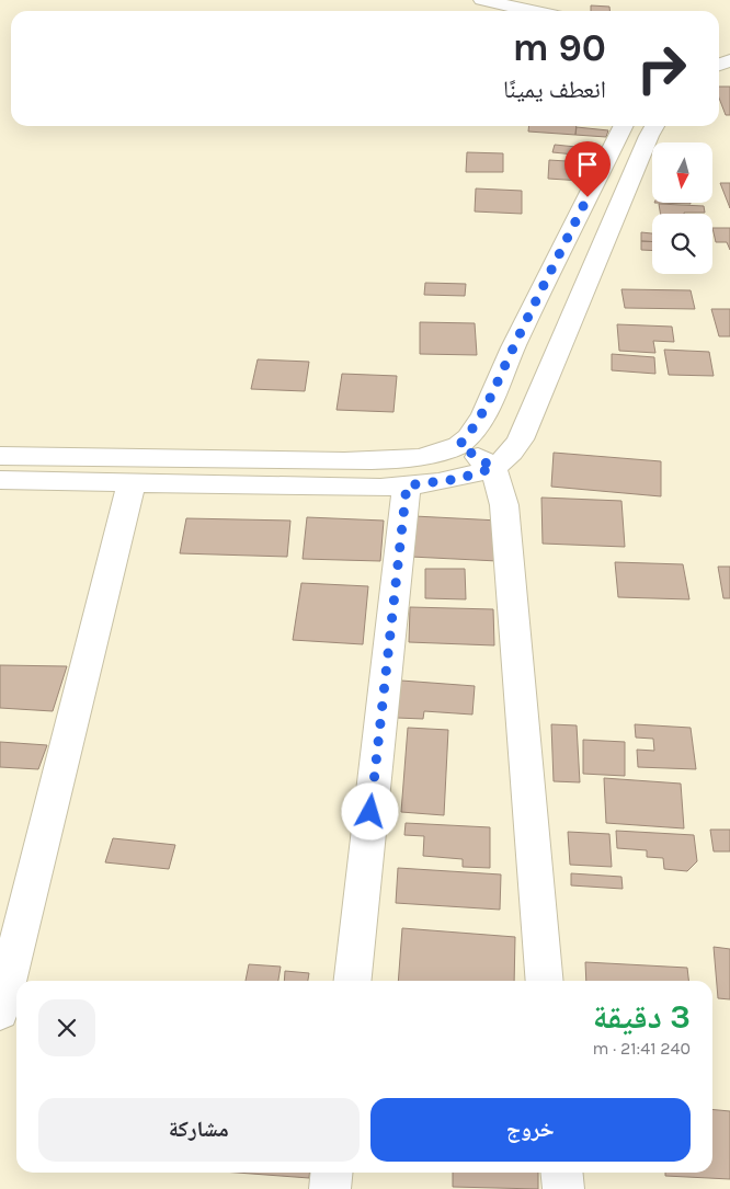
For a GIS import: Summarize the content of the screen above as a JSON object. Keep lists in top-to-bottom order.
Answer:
{
  "north": "bottom",
  "page": {
    "turn": ["90 m", "انعطف يمينًا"],
    "heading": ["3 دقيقة", "240 m · 21:41"],
    "buttons": ["خروج", "مشاركة"]
  }
}
